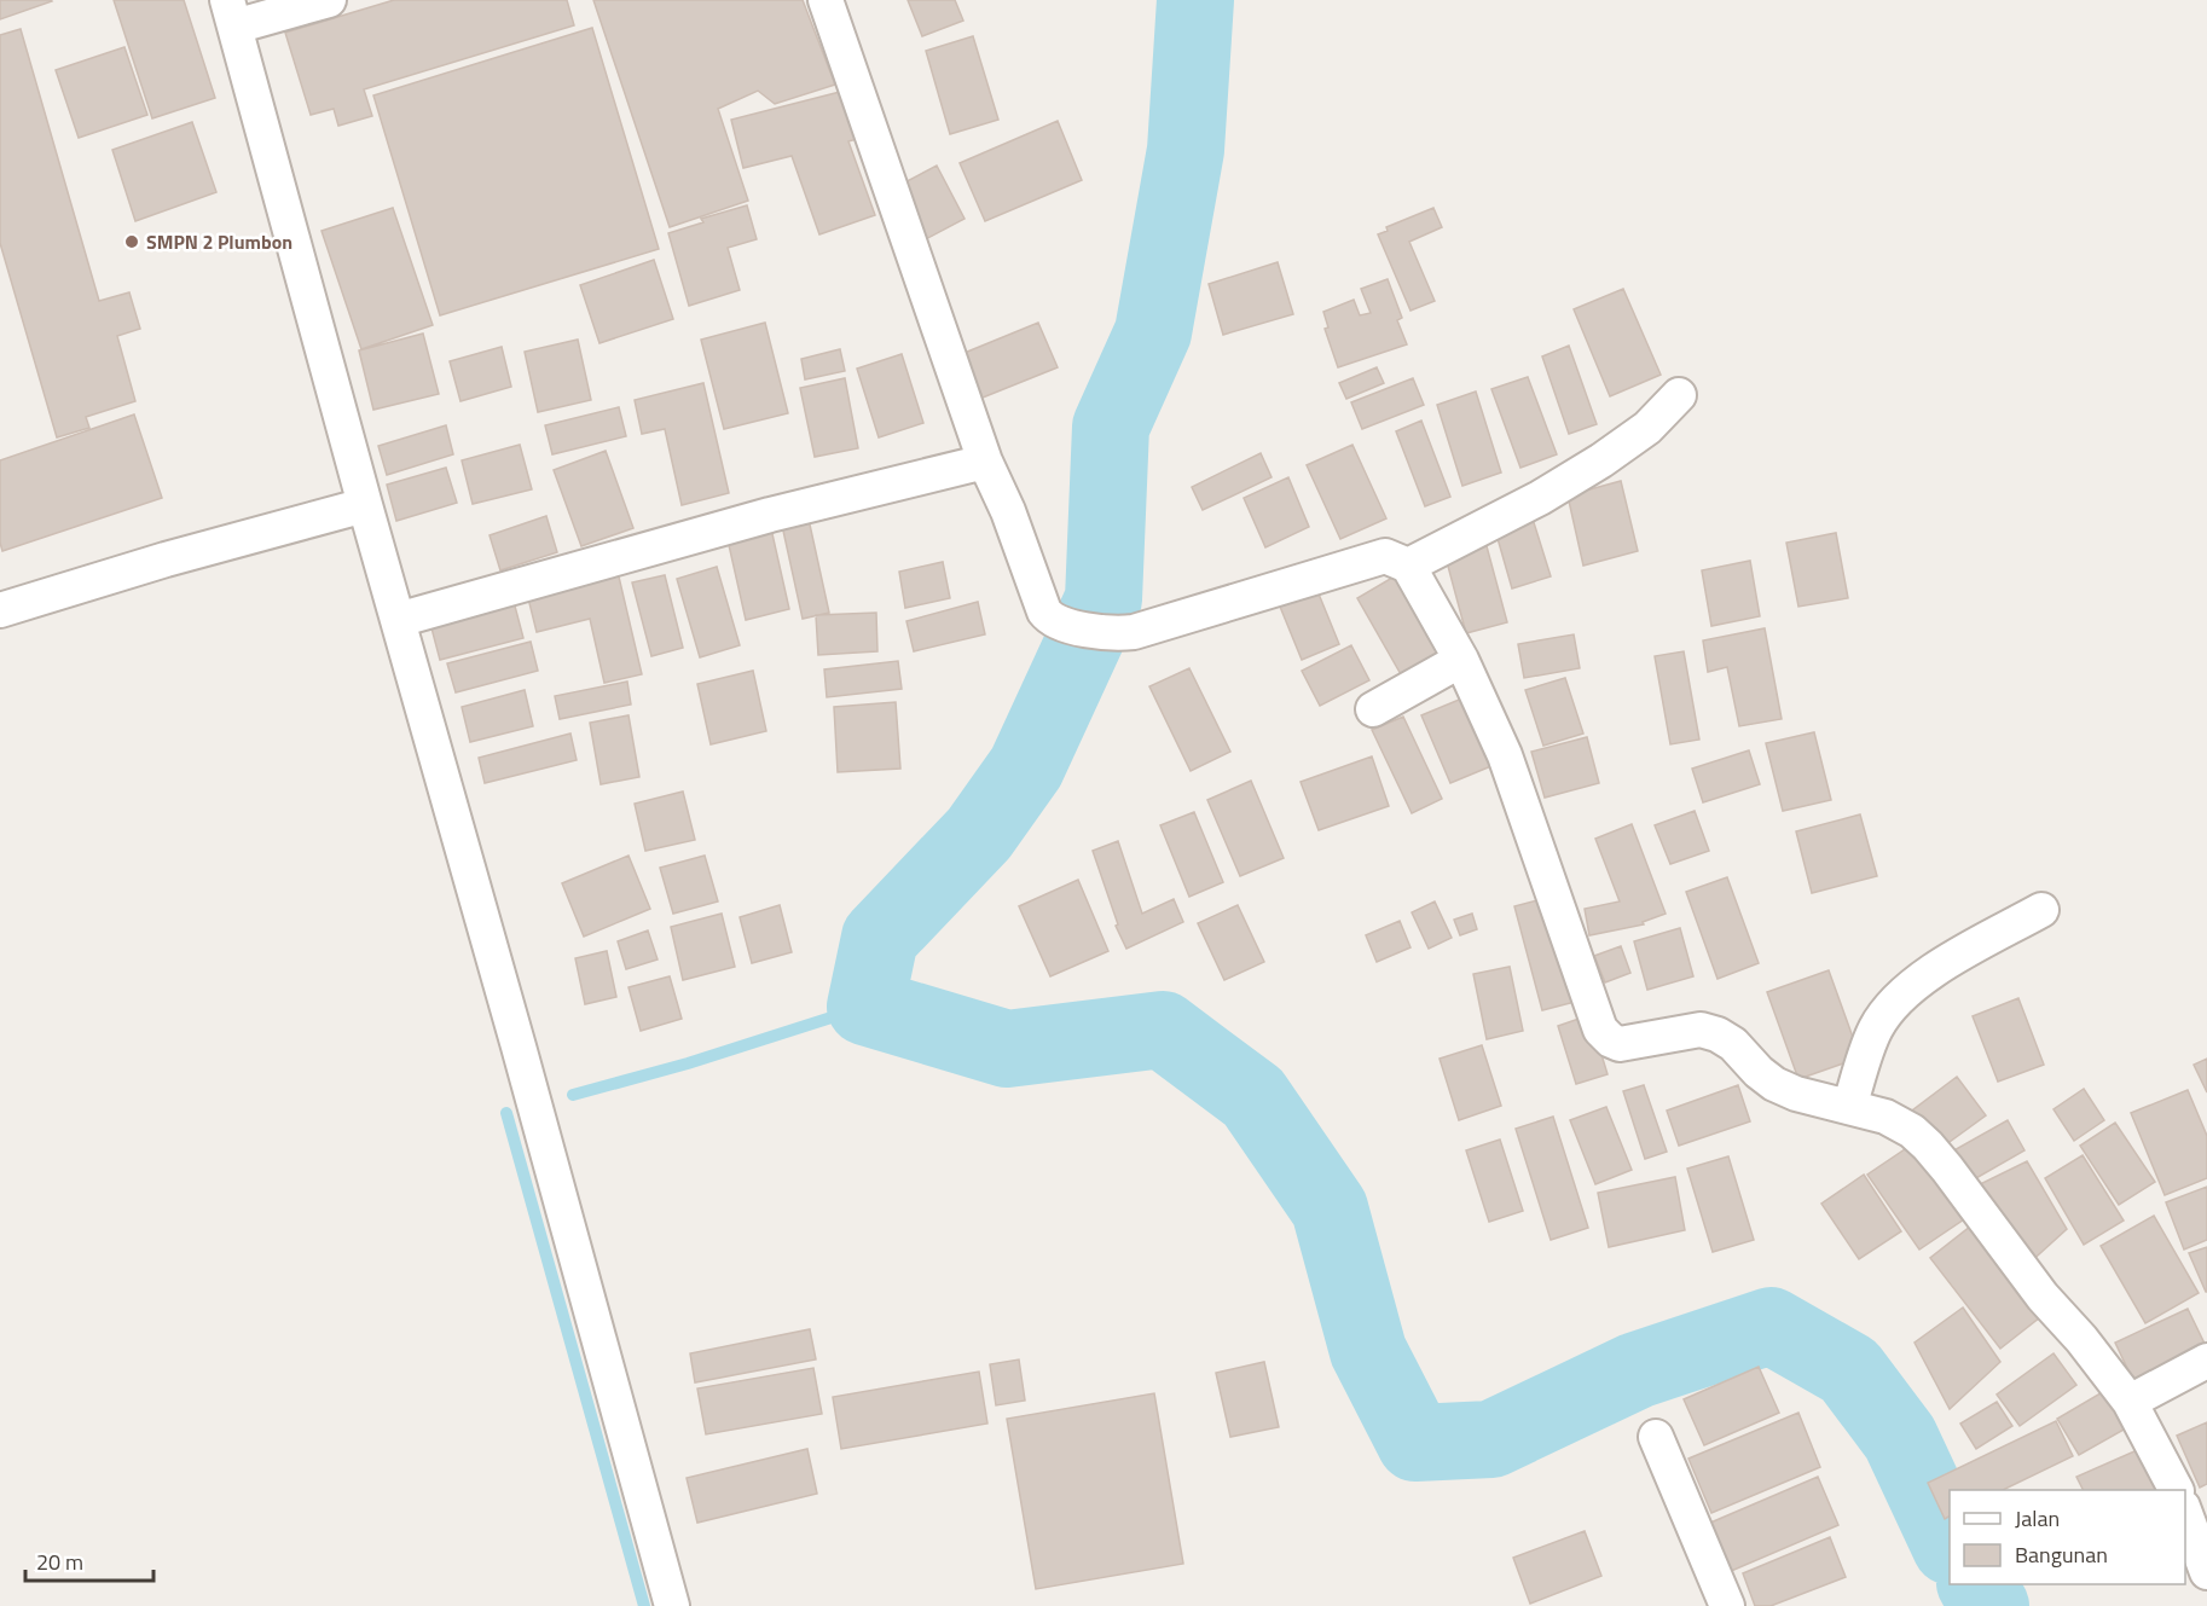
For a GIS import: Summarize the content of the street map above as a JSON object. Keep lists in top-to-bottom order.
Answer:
{
  "places": ["SMPN 2 Plumbon"],
  "legend": ["Jalan", "Bangunan"],
  "scale_bar": "20 m"
}
